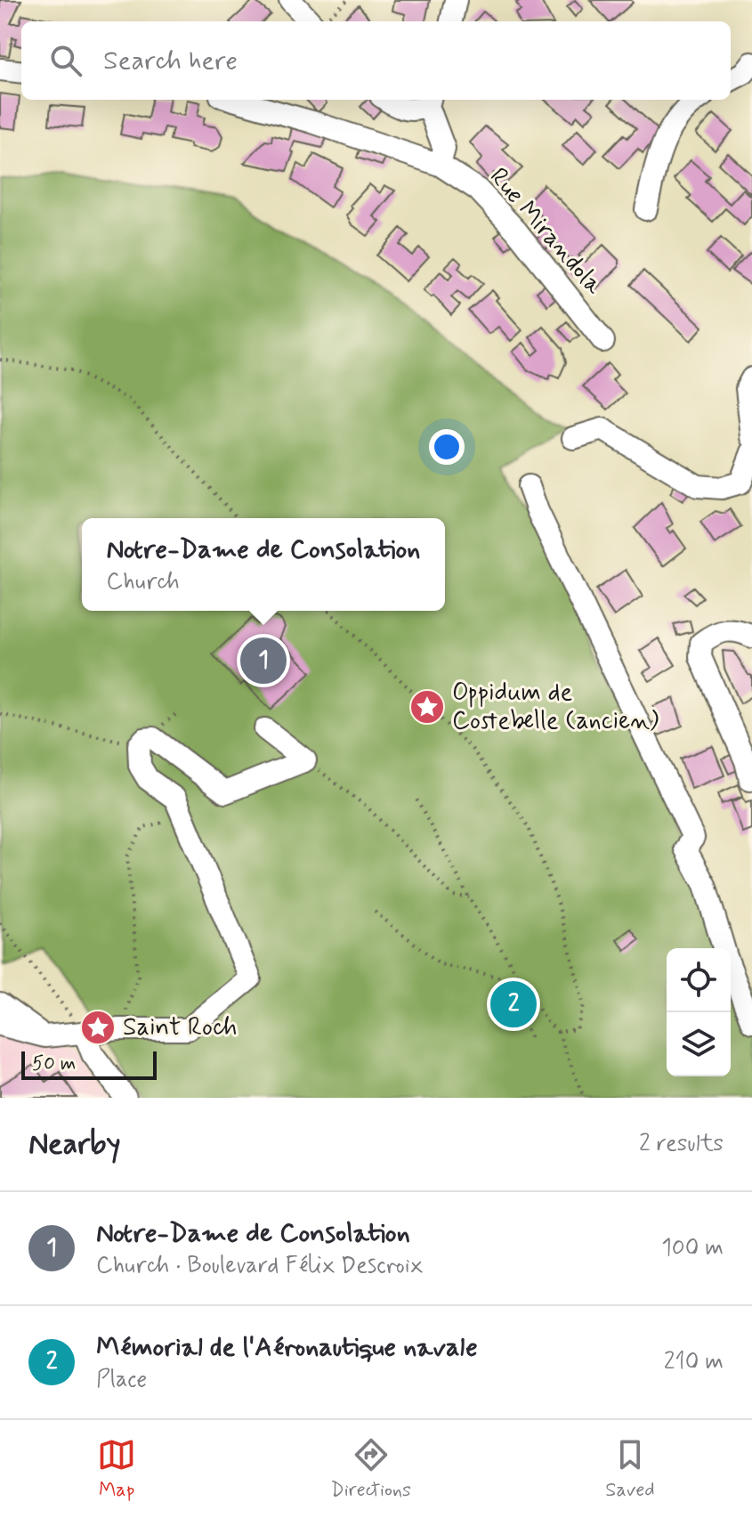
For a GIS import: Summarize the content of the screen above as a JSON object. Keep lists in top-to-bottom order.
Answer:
{
  "streets": {
    "street": ["Rue Mirandola"]
  },
  "places": {
    "place": ["Oppidum de Costebelle (ancien)", "Saint Roch"]
  },
  "scale_bar": "50 m",
  "page": {
    "search": "Search here",
    "popup": ["Notre-Dame de Consolation", "Church"],
    "pins": ["1", "2"],
    "scale": "50 m",
    "heading": ["Nearby", "2 results"],
    "list": [
      {
        "mark": "1",
        "name": "Notre-Dame de Consolation",
        "note": "Church · Boulevard Félix Descroix",
        "value": "100 m"
      },
      {
        "mark": "2",
        "name": "Mémorial de l'Aéronautique navale",
        "note": "Place",
        "value": "210 m"
      }
    ],
    "nav": ["Map", "Directions", "Saved"]
  }
}
